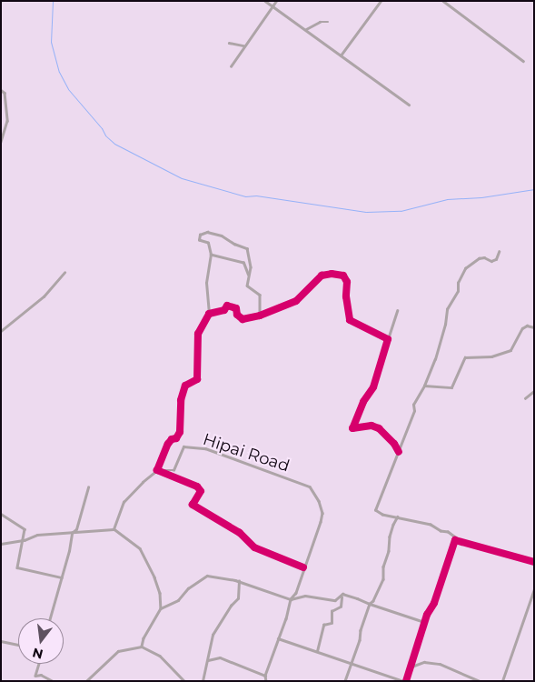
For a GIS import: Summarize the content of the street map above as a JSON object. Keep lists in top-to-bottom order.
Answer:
{
  "streets": {
    "street": ["Hipai Road"]
  },
  "north": "bottom"
}
